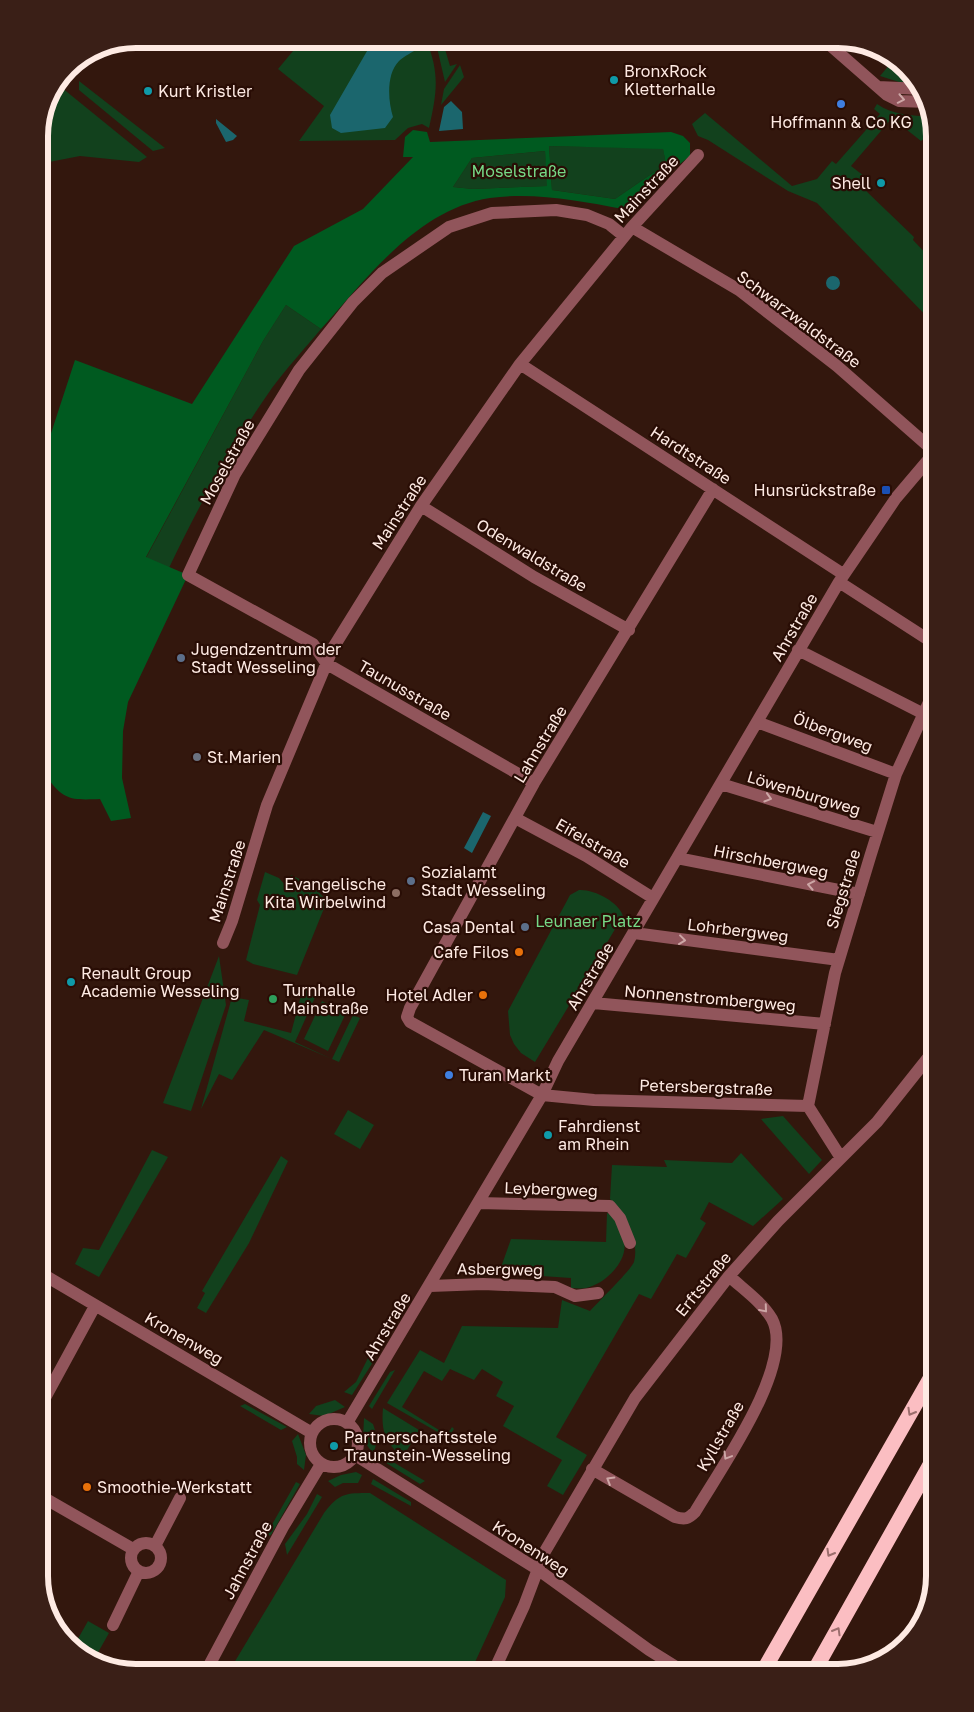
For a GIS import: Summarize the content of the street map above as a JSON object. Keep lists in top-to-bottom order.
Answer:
{
  "streets": {
    "street": [
      "Mainstraße",
      "Schwarzwaldstraße",
      "Hardtstraße",
      "Moselstraße",
      "Odenwaldstraße",
      "Ahrstraße",
      "Taunusstraße",
      "Ölbergweg",
      "Lahnstraße",
      "Löwenburgweg",
      "Eifelstraße",
      "Hirschbergweg",
      "Siegstraße",
      "Lohrbergweg",
      "Nonnenstrombergweg",
      "Petersbergstraße",
      "Leybergweg",
      "Asbergweg",
      "Erftstraße",
      "Kronenweg",
      "Kyllstraße",
      "Jahnstraße"
    ]
  },
  "crossings": [
    ["Mainstraße", "Schwarzwaldstraße"],
    ["Mainstraße", "Hardtstraße"],
    ["Mainstraße", "Moselstraße"],
    ["Mainstraße", "Odenwaldstraße"],
    ["Mainstraße", "Taunusstraße"],
    ["Schwarzwaldstraße", "Moselstraße"],
    ["Hardtstraße", "Ahrstraße"],
    ["Hardtstraße", "Lahnstraße"],
    ["Moselstraße", "Taunusstraße"],
    ["Odenwaldstraße", "Lahnstraße"],
    ["Ahrstraße", "Ölbergweg"],
    ["Ahrstraße", "Lahnstraße"],
    ["Ahrstraße", "Löwenburgweg"],
    ["Ahrstraße", "Eifelstraße"],
    ["Ahrstraße", "Hirschbergweg"],
    ["Ahrstraße", "Lohrbergweg"],
    ["Ahrstraße", "Nonnenstrombergweg"],
    ["Ahrstraße", "Petersbergstraße"],
    ["Ahrstraße", "Leybergweg"],
    ["Ahrstraße", "Asbergweg"],
    ["Ahrstraße", "Kronenweg"],
    ["Ahrstraße", "Jahnstraße"],
    ["Taunusstraße", "Lahnstraße"],
    ["Ölbergweg", "Siegstraße"],
    ["Lahnstraße", "Eifelstraße"],
    ["Lahnstraße", "Petersbergstraße"],
    ["Löwenburgweg", "Siegstraße"],
    ["Hirschbergweg", "Siegstraße"],
    ["Siegstraße", "Lohrbergweg"],
    ["Siegstraße", "Nonnenstrombergweg"],
    ["Siegstraße", "Petersbergstraße"],
    ["Erftstraße", "Kronenweg"],
    ["Erftstraße", "Kyllstraße"],
    ["Kronenweg", "Jahnstraße"]
  ],
  "one_way": ["Löwenburgweg", "Hirschbergweg", "Lohrbergweg"],
  "parks": ["Moselstraße", "Leunaer Platz"],
  "places": {
    "other": [
      "BronxRock Kletterhalle",
      "Kurt Kristler",
      "Hoffmann & Co KG",
      "Shell",
      "Jugendzentrum der Stadt Wesseling",
      "St.Marien",
      "Sozialamt Stadt Wesseling",
      "Evangelische Kita Wirbelwind",
      "Casa Dental",
      "Cafe Filos",
      "Renault Group Academie Wesseling",
      "Hotel Adler",
      "Turnhalle Mainstraße",
      "Turan Markt",
      "Fahrdienst am Rhein",
      "Partnerschaftsstele Traunstein-Wesseling",
      "Smoothie-Werkstatt"
    ],
    "transit": ["Hunsrückstraße"]
  }
}
